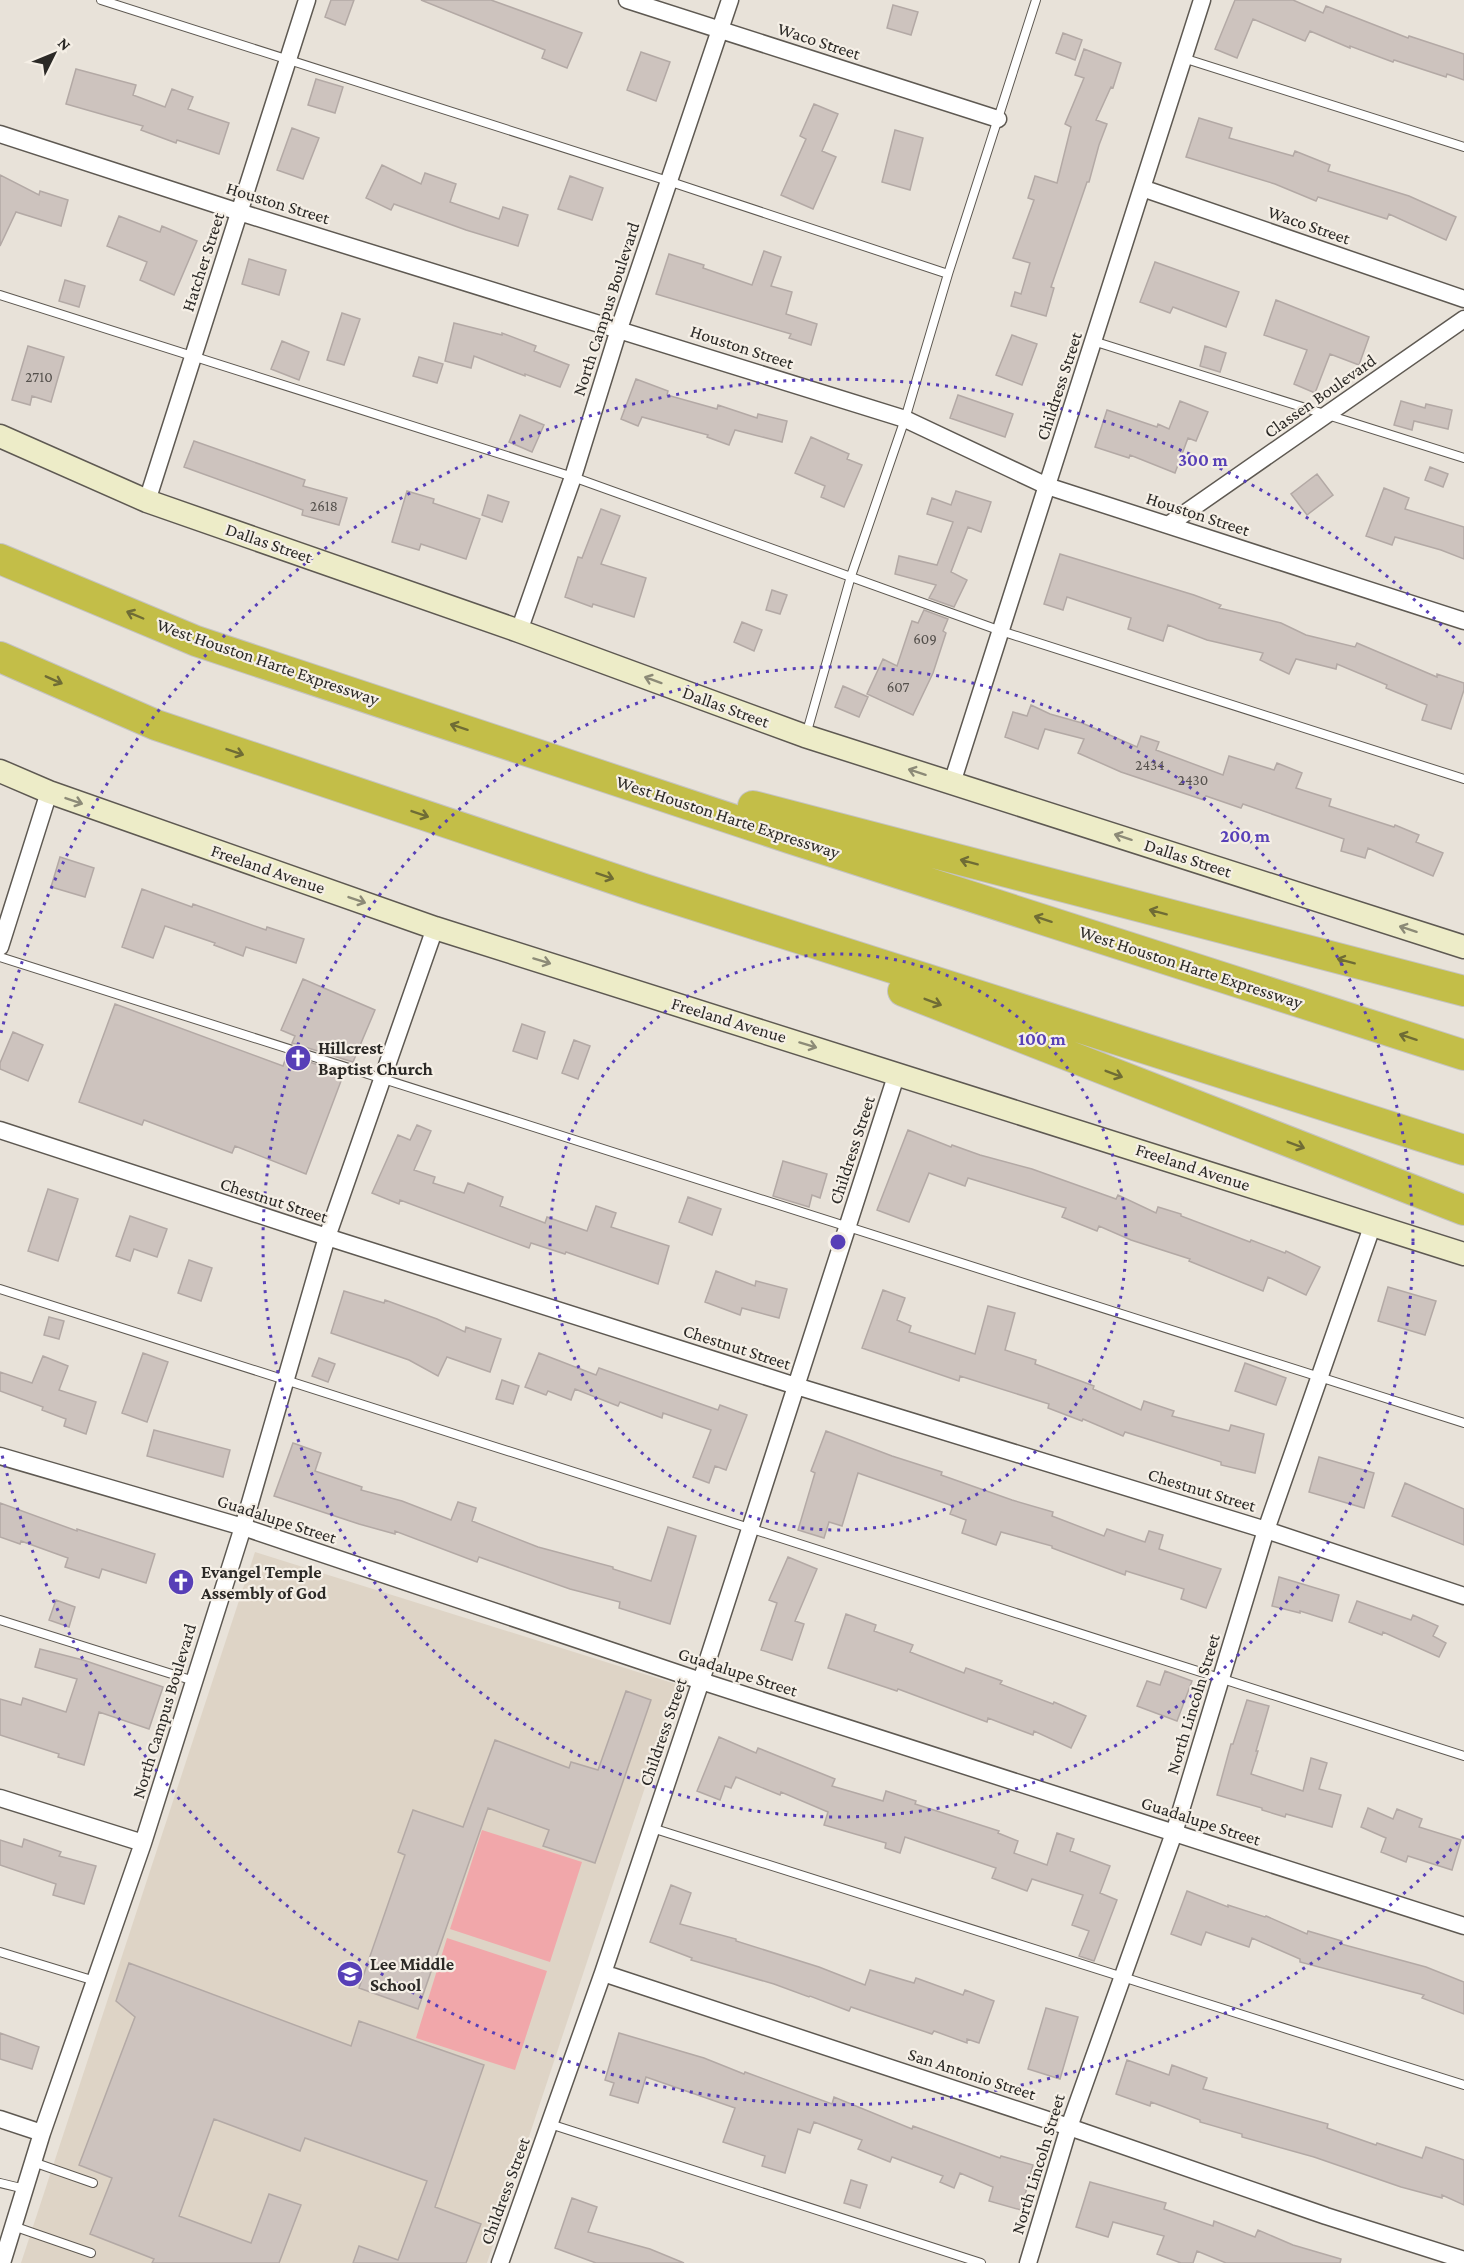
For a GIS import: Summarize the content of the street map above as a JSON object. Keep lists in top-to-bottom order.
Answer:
{
  "streets": {
    "highway": ["West Houston Harte Expressway"],
    "main road": ["Dallas Street", "Freeland Avenue"],
    "street": [
      "Waco Street",
      "Houston Street",
      "Hatcher Street",
      "North Campus Boulevard",
      "Childress Street",
      "Classen Boulevard",
      "Chestnut Street",
      "Guadalupe Street",
      "North Lincoln Street",
      "San Antonio Street"
    ]
  },
  "crossings": [
    ["Waco Street", "North Campus Boulevard"],
    ["Waco Street", "Childress Street"],
    ["Houston Street", "Hatcher Street"],
    ["Houston Street", "North Campus Boulevard"],
    ["Houston Street", "Childress Street"],
    ["Houston Street", "Classen Boulevard"],
    ["Hatcher Street", "Dallas Street"],
    ["North Campus Boulevard", "Dallas Street"],
    ["North Campus Boulevard", "Freeland Avenue"],
    ["North Campus Boulevard", "Chestnut Street"],
    ["North Campus Boulevard", "Guadalupe Street"],
    ["Childress Street", "Dallas Street"],
    ["Childress Street", "Freeland Avenue"],
    ["Childress Street", "Chestnut Street"],
    ["Childress Street", "Guadalupe Street"],
    ["Childress Street", "San Antonio Street"],
    ["Freeland Avenue", "North Lincoln Street"],
    ["Chestnut Street", "North Lincoln Street"],
    ["Guadalupe Street", "North Lincoln Street"],
    ["North Lincoln Street", "San Antonio Street"]
  ],
  "one_way": ["Dallas Street", "Freeland Avenue"],
  "places": {
    "church": ["Hillcrest Baptist Church", "Evangel Temple Assembly of God"],
    "school or university": ["Lee Middle School"]
  },
  "house_numbers": [
    "2710",
    "2618",
    "609",
    "607",
    "2434",
    "2430"
  ],
  "north": "top right",
  "rings": ["300 m", "200 m", "100 m"]
}
